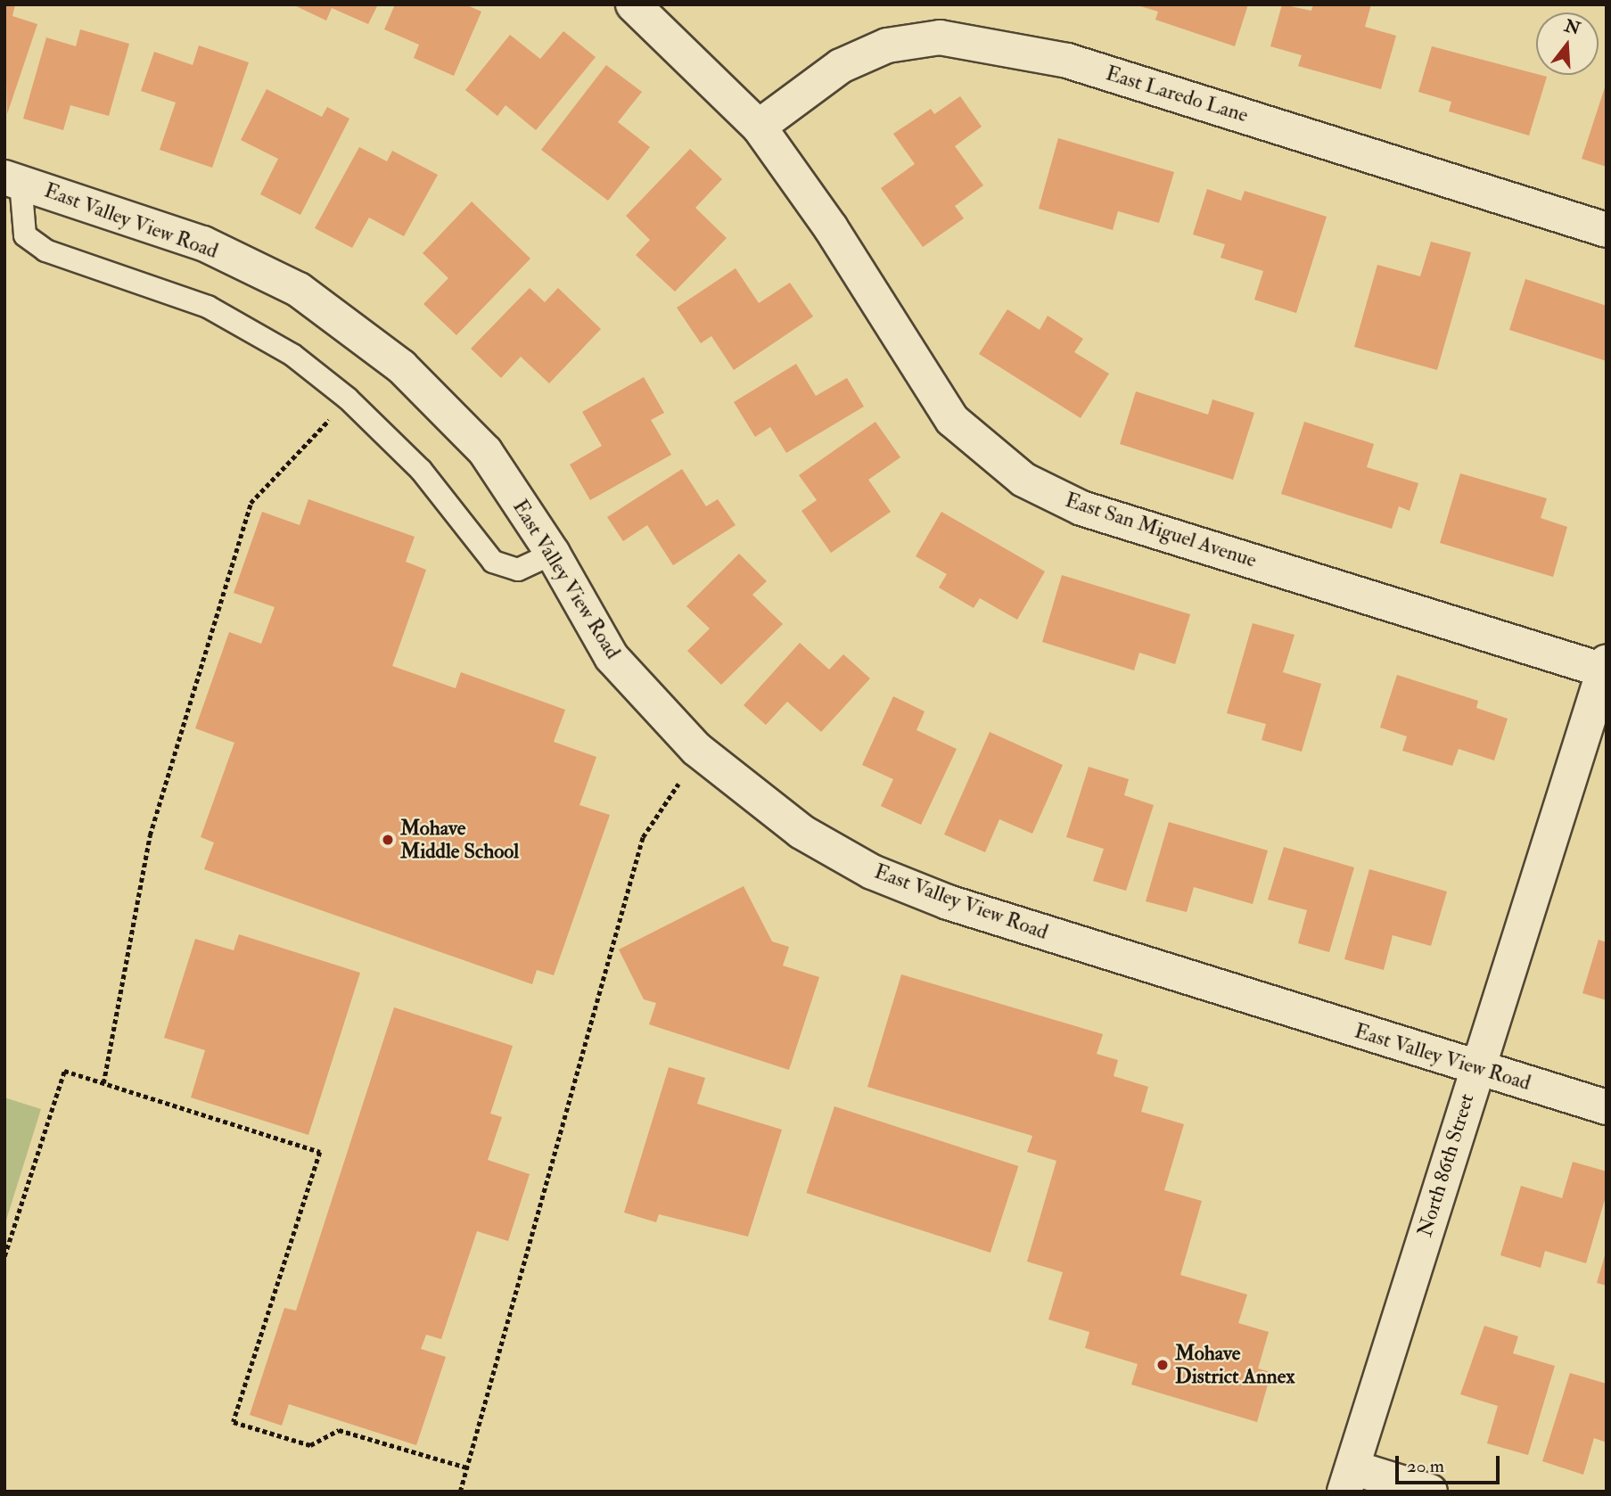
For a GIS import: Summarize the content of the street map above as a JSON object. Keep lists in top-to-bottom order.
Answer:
{
  "streets": {
    "street": [
      "East Laredo Lane",
      "East Valley View Road",
      "East San Miguel Avenue",
      "North 86th Street"
    ]
  },
  "crossings": [
    ["East Laredo Lane", "East San Miguel Avenue"],
    ["East Valley View Road", "North 86th Street"],
    ["East San Miguel Avenue", "North 86th Street"]
  ],
  "places": ["Mohave Middle School", "Mohave District Annex"],
  "scale_bar": "20 m",
  "north": "top"
}
